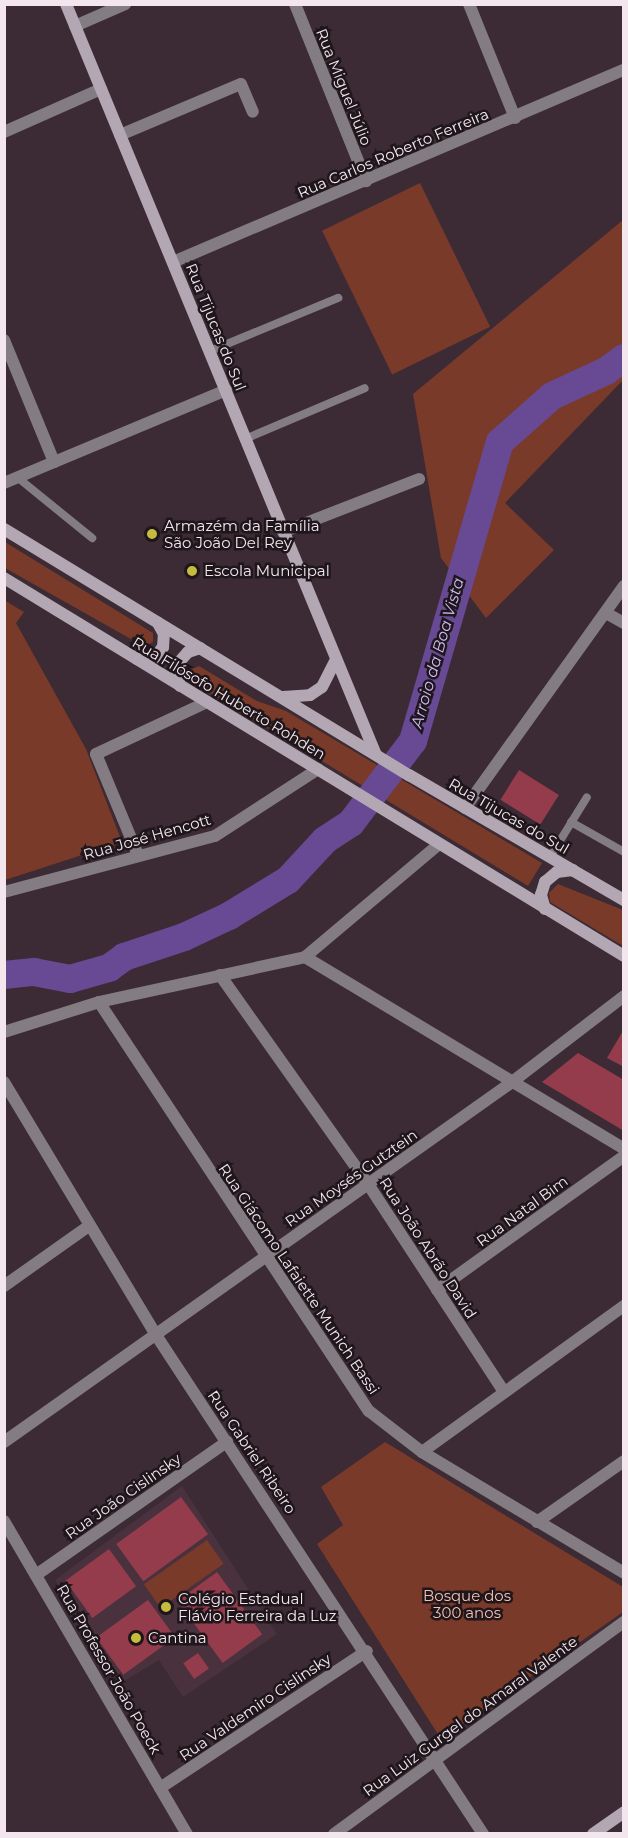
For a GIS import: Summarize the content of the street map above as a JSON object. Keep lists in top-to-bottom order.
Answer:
{
  "streets": {
    "main road": ["Rua Tijucas do Sul", "Rua Filósofo Huberto Rohden"],
    "street": [
      "Rua Miguel Júlio",
      "Rua Carlos Roberto Ferreira",
      "Rua José Hencott",
      "Rua Moysés Gutztein",
      "Rua Natal Bim",
      "Rua João Abrão David",
      "Rua Giácomo Lafaiette Munich Bassi",
      "Rua Gabriel Ribeiro",
      "Rua João Cislinsky",
      "Rua Professor João Poeck",
      "Rua Valdemiro Cislinsky",
      "Rua Luiz Gurgel do Amaral Valente"
    ]
  },
  "crossings": [
    ["Rua Miguel Júlio", "Rua Carlos Roberto Ferreira"],
    ["Rua Carlos Roberto Ferreira", "Rua Tijucas do Sul"],
    ["Rua Tijucas do Sul", "Rua Filósofo Huberto Rohden"],
    ["Rua Filósofo Huberto Rohden", "Rua José Hencott"],
    ["Rua Moysés Gutztein", "Rua João Abrão David"],
    ["Rua Moysés Gutztein", "Rua Giácomo Lafaiette Munich Bassi"],
    ["Rua Moysés Gutztein", "Rua Gabriel Ribeiro"],
    ["Rua Natal Bim", "Rua João Abrão David"],
    ["Rua Gabriel Ribeiro", "Rua João Cislinsky"],
    ["Rua Gabriel Ribeiro", "Rua Valdemiro Cislinsky"],
    ["Rua Gabriel Ribeiro", "Rua Luiz Gurgel do Amaral Valente"],
    ["Rua João Cislinsky", "Rua Professor João Poeck"],
    ["Rua Professor João Poeck", "Rua Valdemiro Cislinsky"]
  ],
  "water": ["Arroio da Boa Vista"],
  "parks": ["Bosque dos 300 anos"],
  "places": [
    "Armazém da Família São João Del Rey",
    "Escola Municipal",
    "Colégio Estadual Flávio Ferreira da Luz",
    "Cantina"
  ]
}
